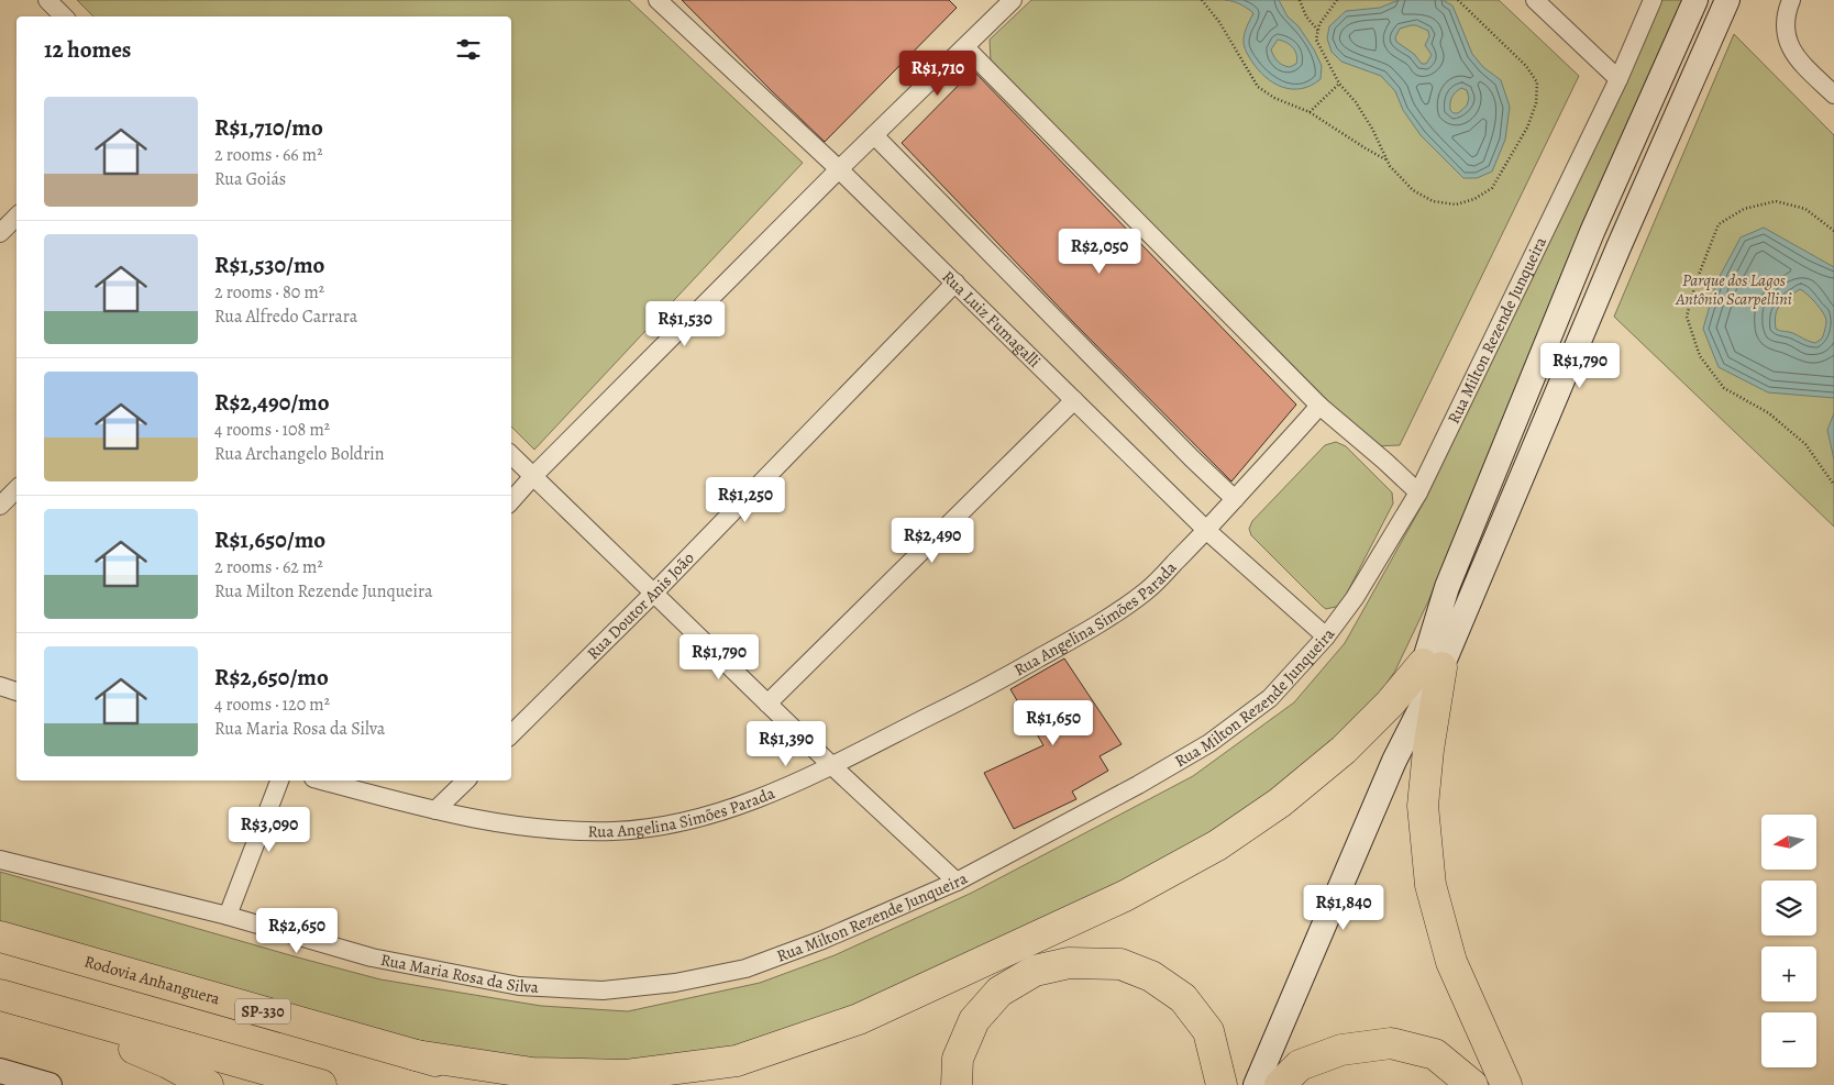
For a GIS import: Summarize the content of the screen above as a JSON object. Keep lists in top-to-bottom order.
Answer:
{
  "streets": {
    "highway": ["Rodovia Anhanguera", "SP-330"],
    "street": [
      "Rua Luiz Fumagalli",
      "Rua Milton Rezende Junqueira",
      "Rua Doutor Anis João",
      "Rua Angelina Simões Parada",
      "Rua Maria Rosa da Silva"
    ]
  },
  "crossings": [
    ["Rua Luiz Fumagalli", "Rua Milton Rezende Junqueira"],
    ["Rua Luiz Fumagalli", "Rua Doutor Anis João"],
    ["Rua Luiz Fumagalli", "Rua Angelina Simões Parada"],
    ["Rua Milton Rezende Junqueira", "Rua Maria Rosa da Silva"]
  ],
  "parks": ["Parque dos Lagos Antônio Scarpellini"],
  "north": "left",
  "page": {
    "heading": "12 homes",
    "price": [
      "R$1,710",
      "R$2,050",
      "R$1,530",
      "R$1,790",
      "R$1,250",
      "R$2,490",
      "R$1,790",
      "R$1,650",
      "R$1,390",
      "R$3,090",
      "R$1,840",
      "R$2,650"
    ],
    "list": [
      {
        "name": "R$1,710/mo",
        "note": "2 rooms · 66 m² · Rua Goiás"
      },
      {
        "name": "R$1,530/mo",
        "note": "2 rooms · 80 m² · Rua Alfredo Carrara"
      },
      {
        "name": "R$2,490/mo",
        "note": "4 rooms · 108 m² · Rua Archangelo Boldrin"
      },
      {
        "name": "R$1,650/mo",
        "note": "2 rooms · 62 m² · Rua Milton Rezende Junqueira"
      },
      {
        "name": "R$2,650/mo",
        "note": "4 rooms · 120 m² · Rua Maria Rosa da Silva"
      }
    ],
    "map_buttons": ["+", "−"]
  }
}
